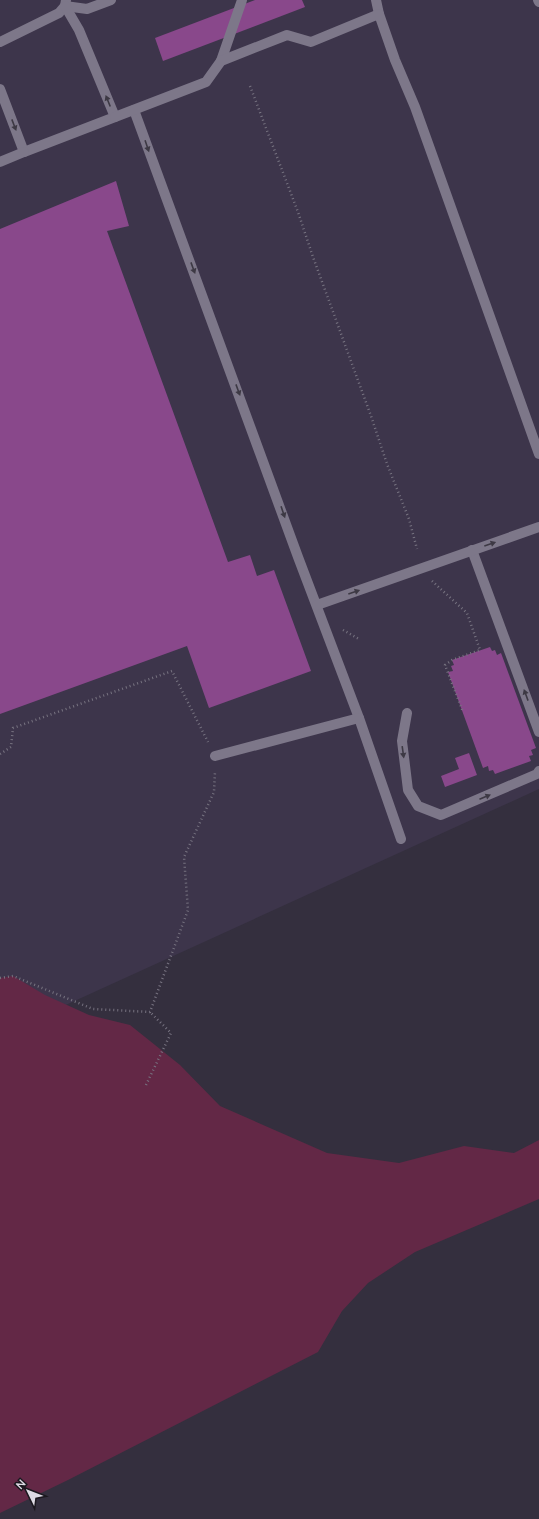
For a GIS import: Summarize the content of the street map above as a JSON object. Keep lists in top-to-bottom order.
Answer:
{
  "north": "top left"
}
